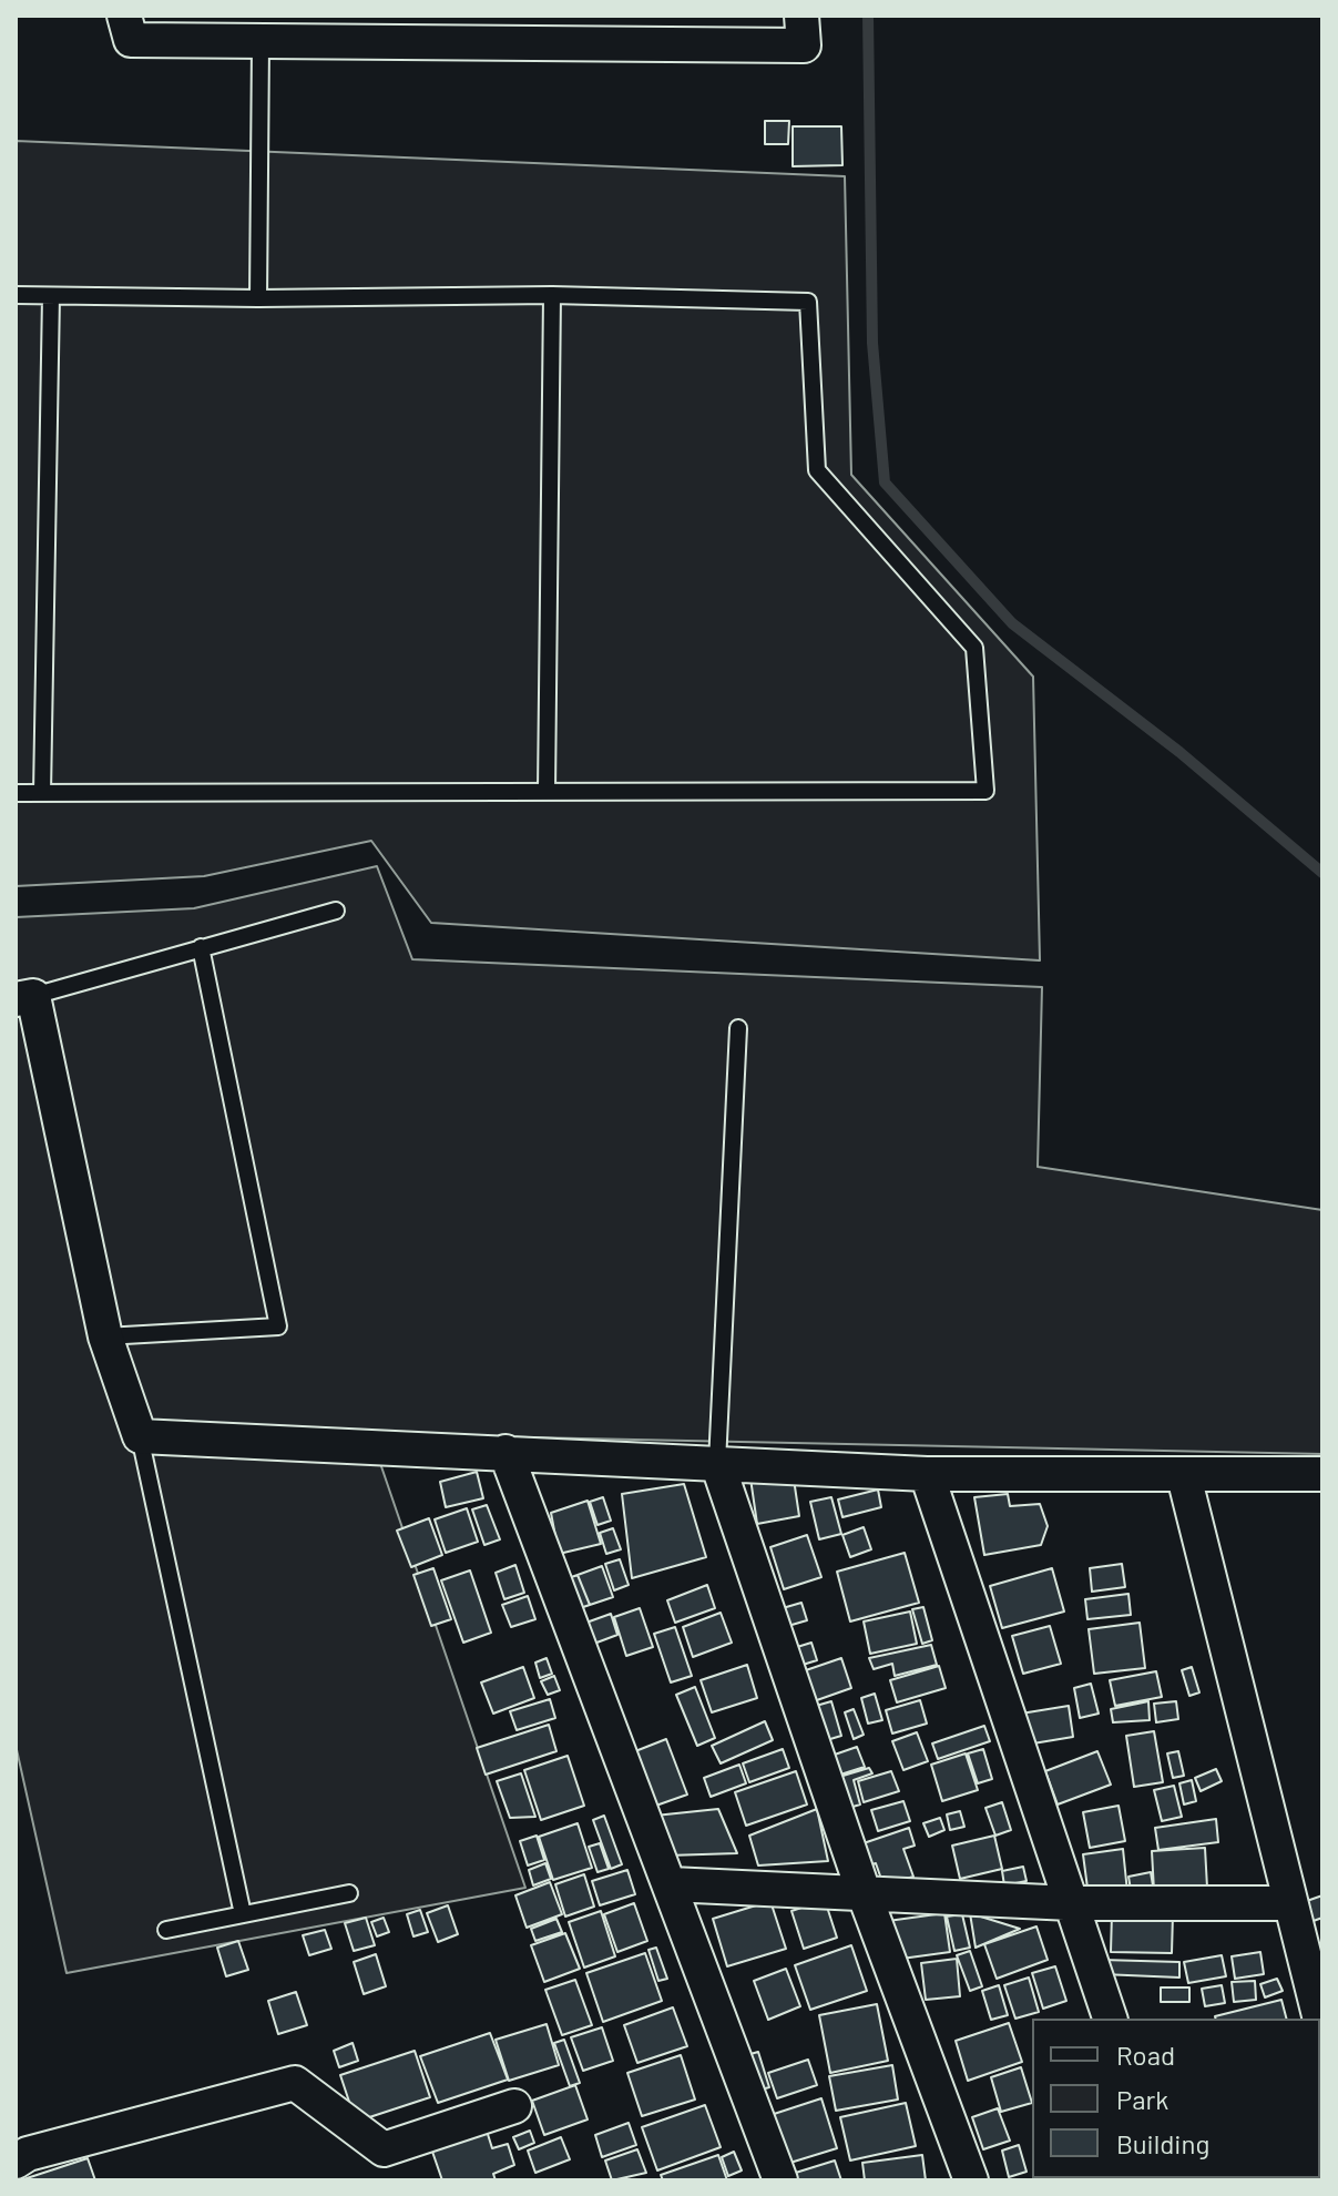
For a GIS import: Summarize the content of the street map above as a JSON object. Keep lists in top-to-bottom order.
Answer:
{
  "legend": ["Road", "Park", "Building"]
}
